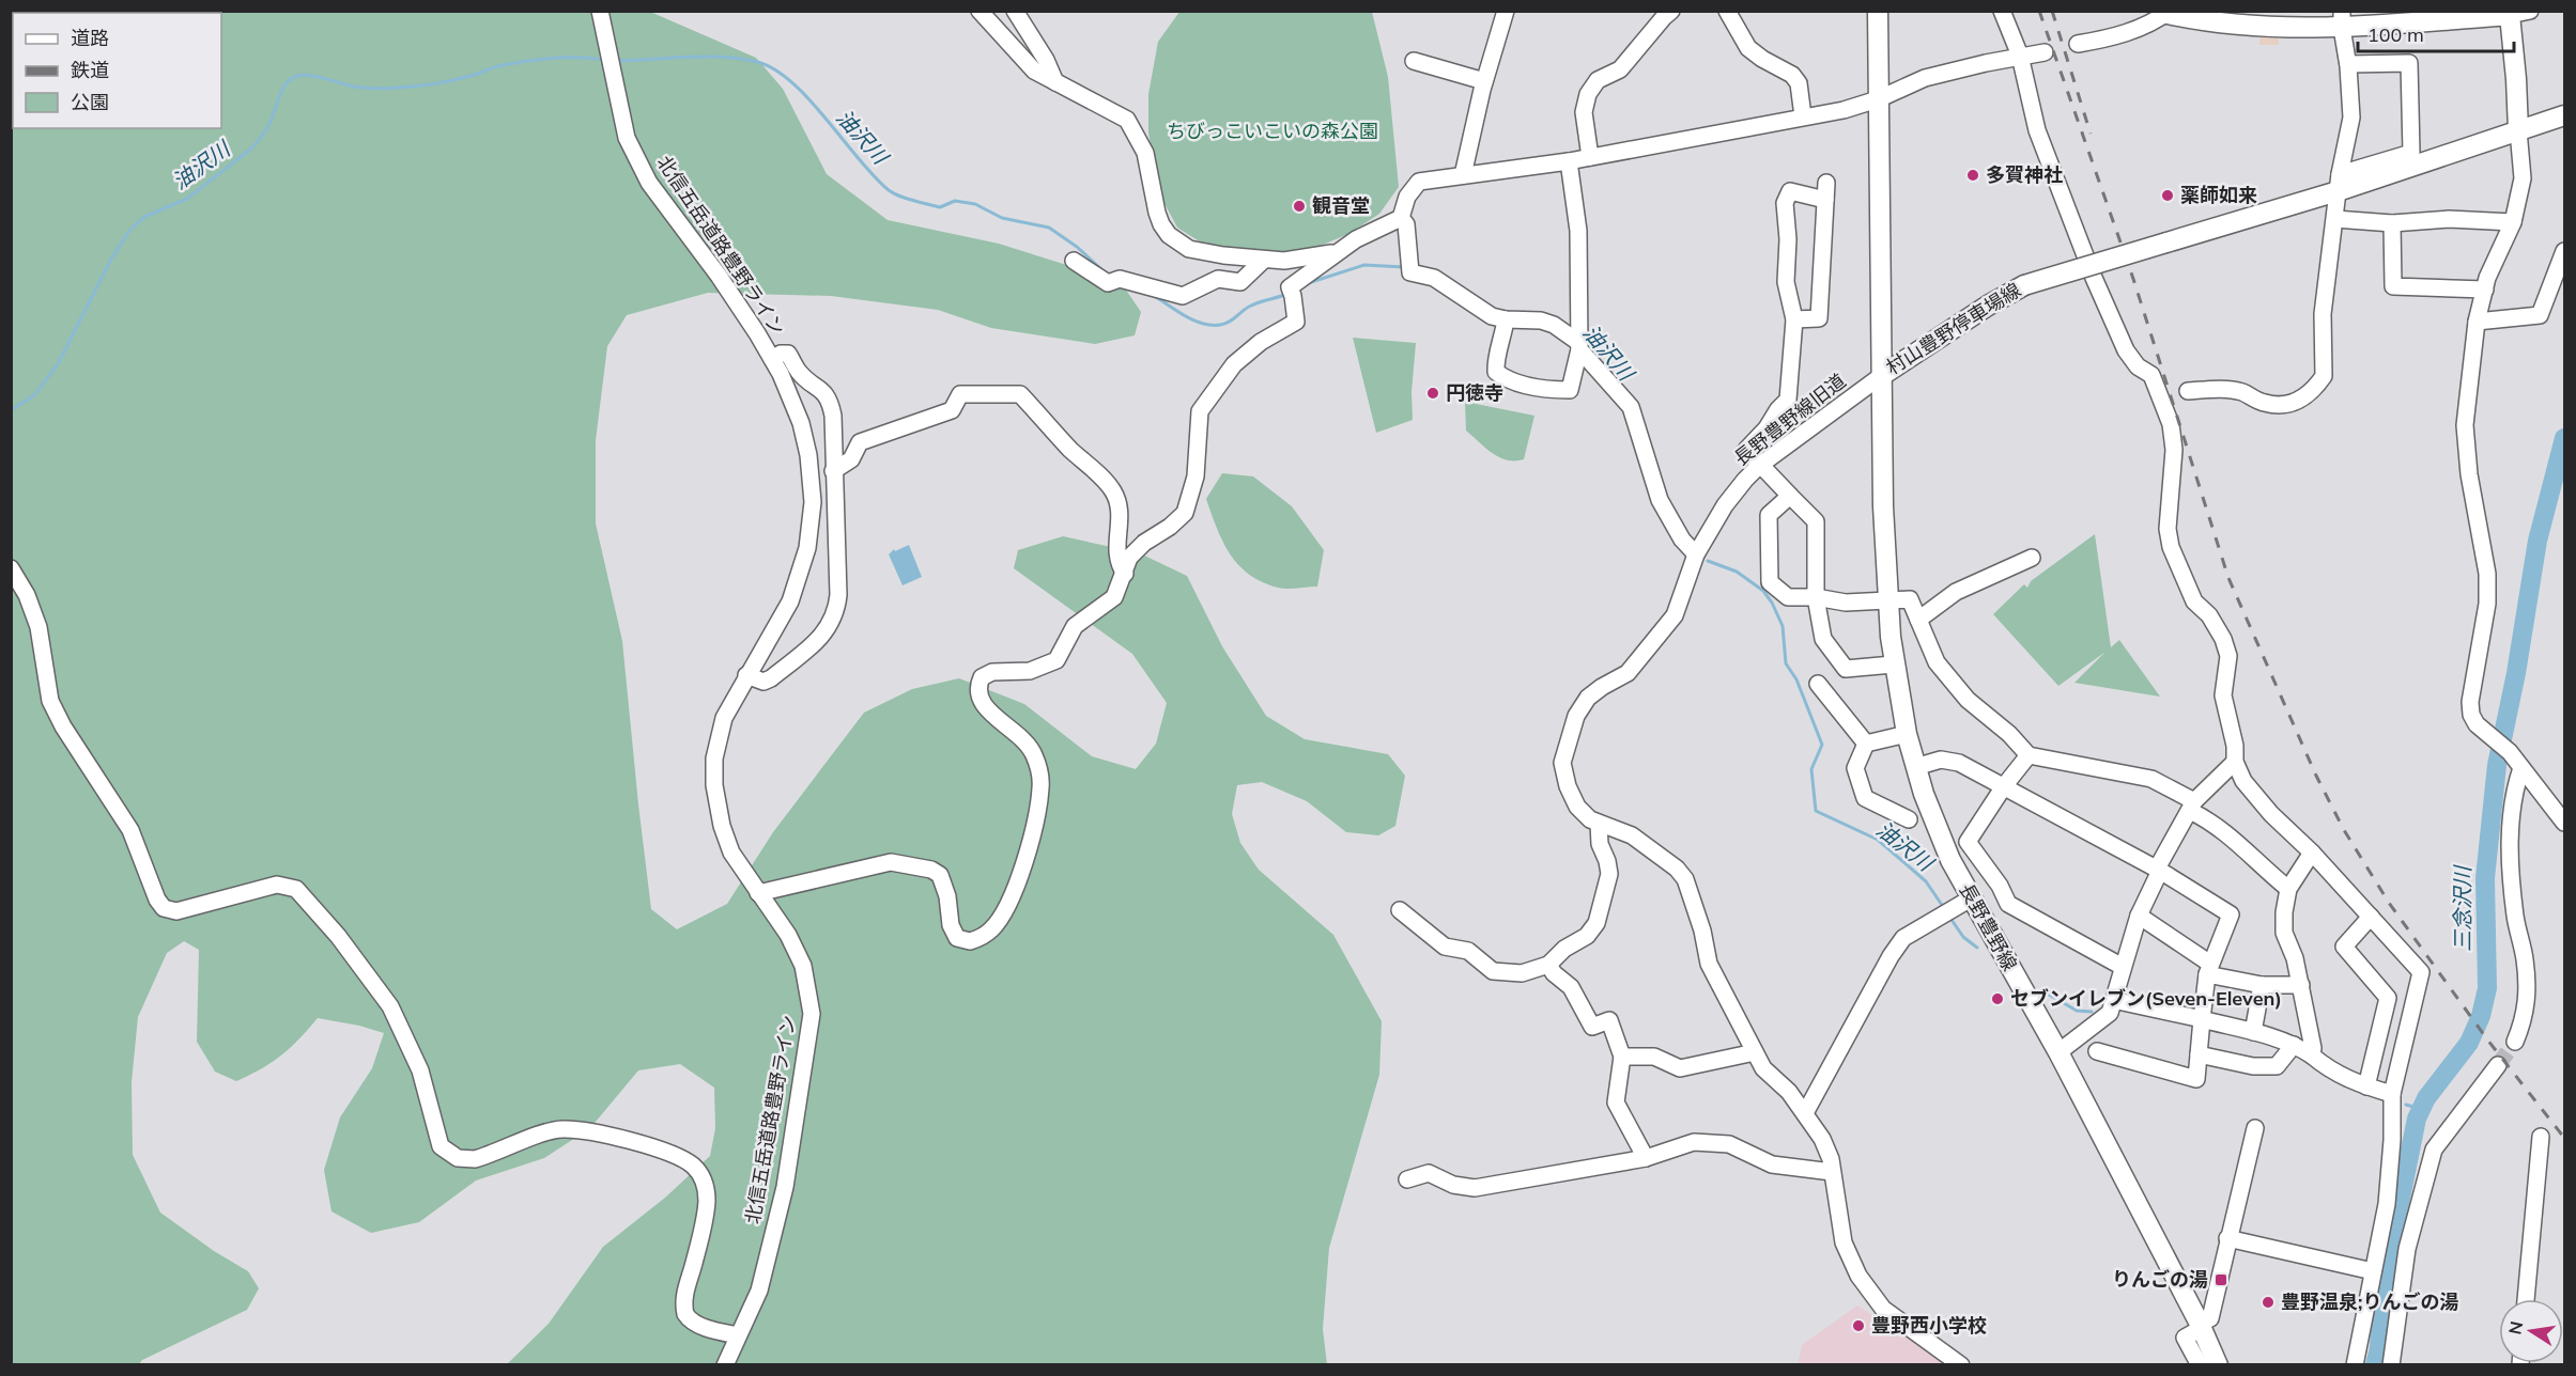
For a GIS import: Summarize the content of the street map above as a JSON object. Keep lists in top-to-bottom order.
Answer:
{
  "streets": {
    "main road": ["村山豊野停車場線", "長野豊野線"],
    "street": ["北信五岳道路豊野ライン", "長野豊野線旧道"]
  },
  "crossings": [
    ["村山豊野停車場線", "長野豊野線旧道"],
    ["村山豊野停車場線", "長野豊野線"],
    ["長野豊野線旧道", "長野豊野線"]
  ],
  "water": ["油沢川", "三念沢川"],
  "parks": ["ちびっこいこいの森公園"],
  "places": {
    "other": [
      "多賀神社",
      "薬師如来",
      "観音堂",
      "円徳寺",
      "セブンイレブン(Seven-Eleven)",
      "豊野温泉;りんごの湯",
      "豊野西小学校"
    ],
    "transit": ["りんごの湯"]
  },
  "legend": ["道路", "鉄道", "公園"],
  "scale_bar": "100 m",
  "north": "left"
}
